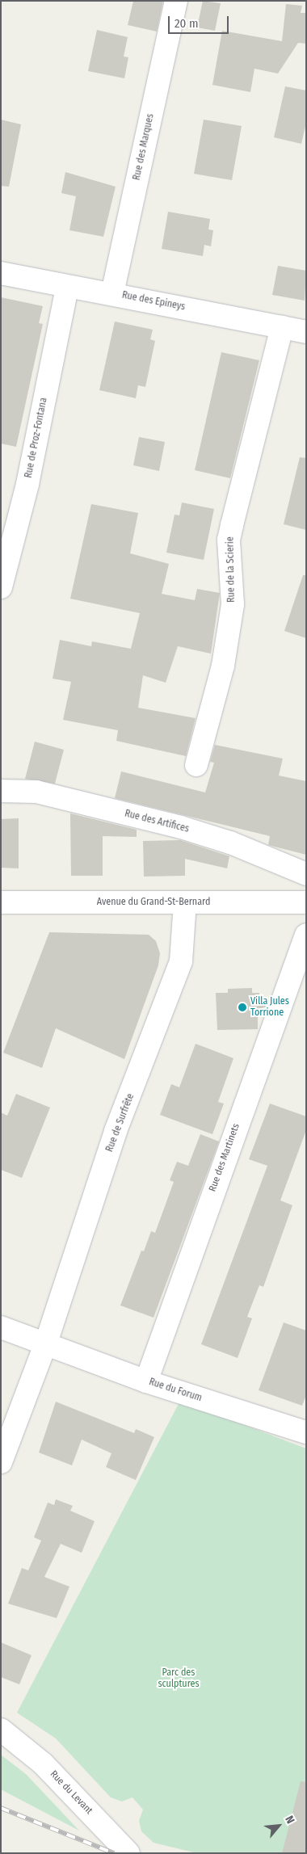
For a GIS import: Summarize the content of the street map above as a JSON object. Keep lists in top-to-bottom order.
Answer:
{
  "streets": {
    "street": [
      "Rue des Marques",
      "Rue des Epineys",
      "Rue de Proz-Fontana",
      "Rue de la Scierie",
      "Rue des Artifices",
      "Avenue du Grand-St-Bernard",
      "Rue de Surfrête",
      "Rue des Martinets",
      "Rue du Forum",
      "Rue du Levant"
    ]
  },
  "crossings": [
    ["Rue des Marques", "Rue des Epineys"],
    ["Rue des Epineys", "Rue de Proz-Fontana"],
    ["Rue des Epineys", "Rue de la Scierie"],
    ["Avenue du Grand-St-Bernard", "Rue de Surfrête"],
    ["Rue de Surfrête", "Rue du Forum"],
    ["Rue des Martinets", "Rue du Forum"]
  ],
  "parks": ["Parc des sculptures"],
  "places": ["Villa Jules Torrione"],
  "scale_bar": "20 m",
  "north": "top right"
}
